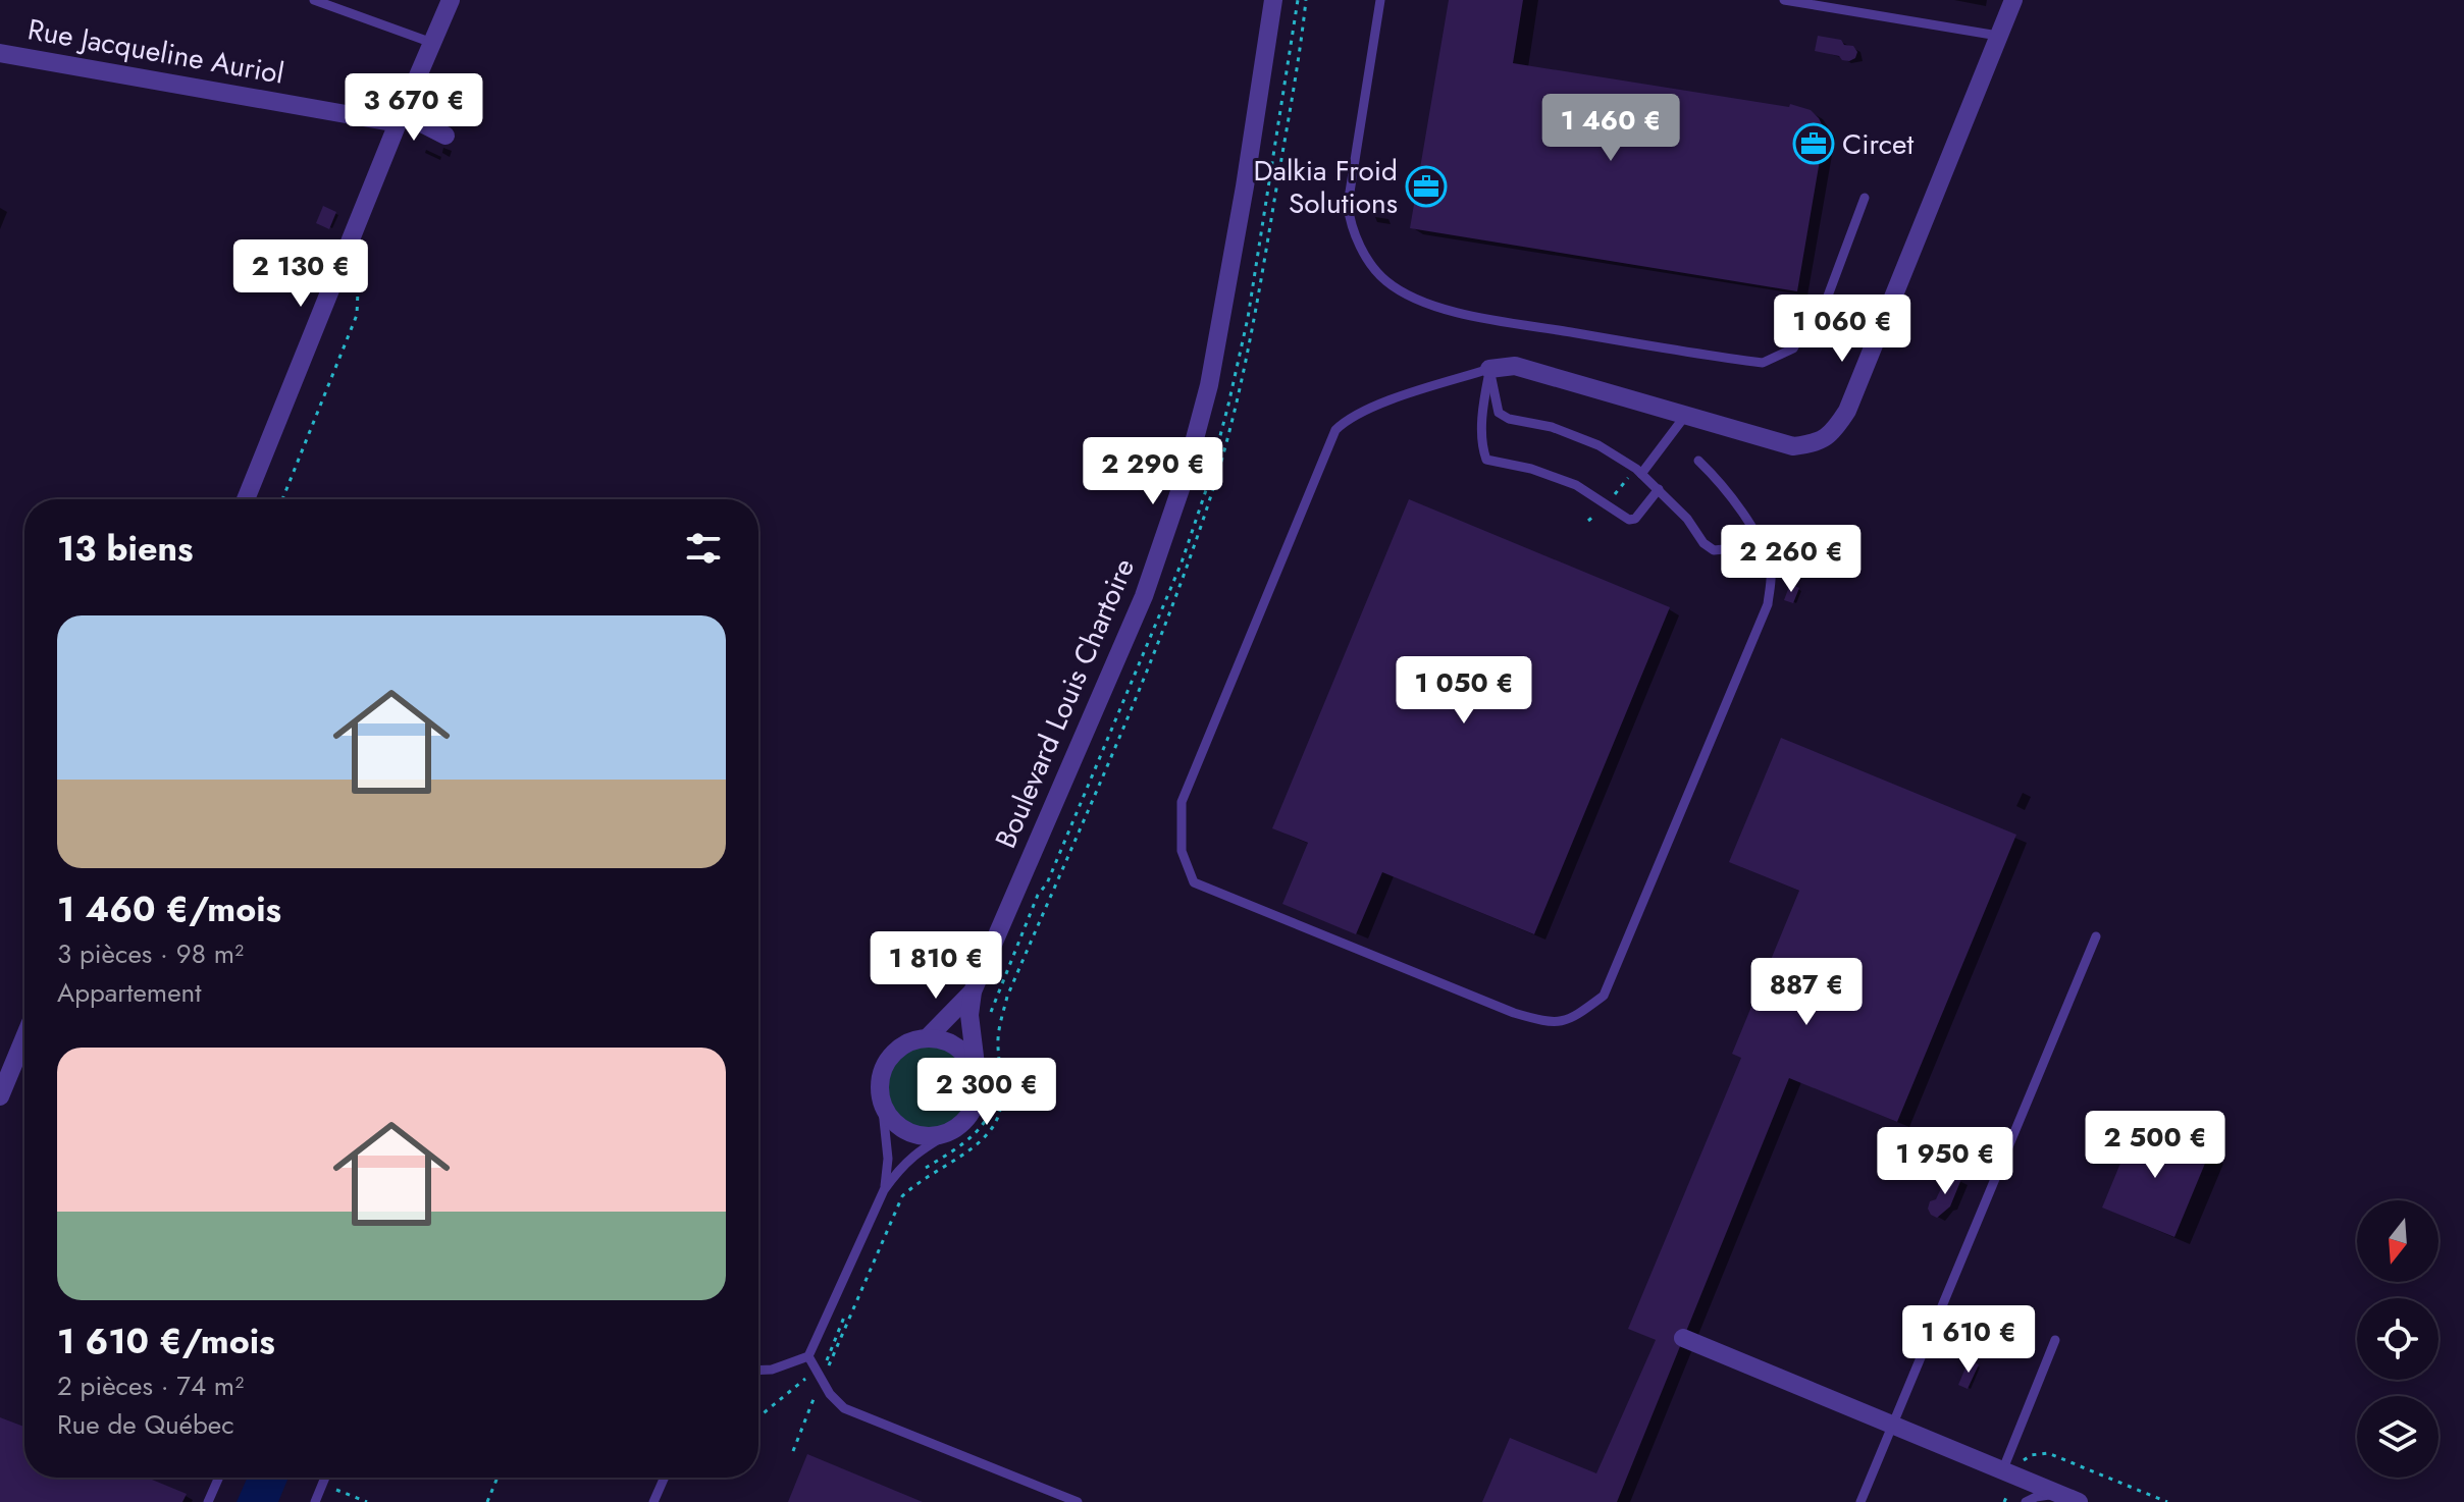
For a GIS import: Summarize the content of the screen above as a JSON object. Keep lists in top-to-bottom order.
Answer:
{
  "streets": {
    "street": ["Rue Jacqueline Auriol", "Boulevard Louis Chartoire"]
  },
  "places": {
    "office": ["Circet", "Dalkia Froid Solutions"]
  },
  "north": "bottom",
  "page": {
    "price": [
      "3 670 €",
      "1 460 €",
      "2 130 €",
      "1 060 €",
      "2 290 €",
      "2 260 €",
      "1 050 €",
      "1 810 €",
      "887 €",
      "2 300 €",
      "2 500 €",
      "1 950 €",
      "1 610 €"
    ],
    "heading": "13 biens",
    "list": [
      {
        "name": "1 460 €/mois",
        "note": "3 pièces · 98 m² · Appartement"
      },
      {
        "name": "1 610 €/mois",
        "note": "2 pièces · 74 m² · Rue de Québec"
      }
    ]
  }
}
